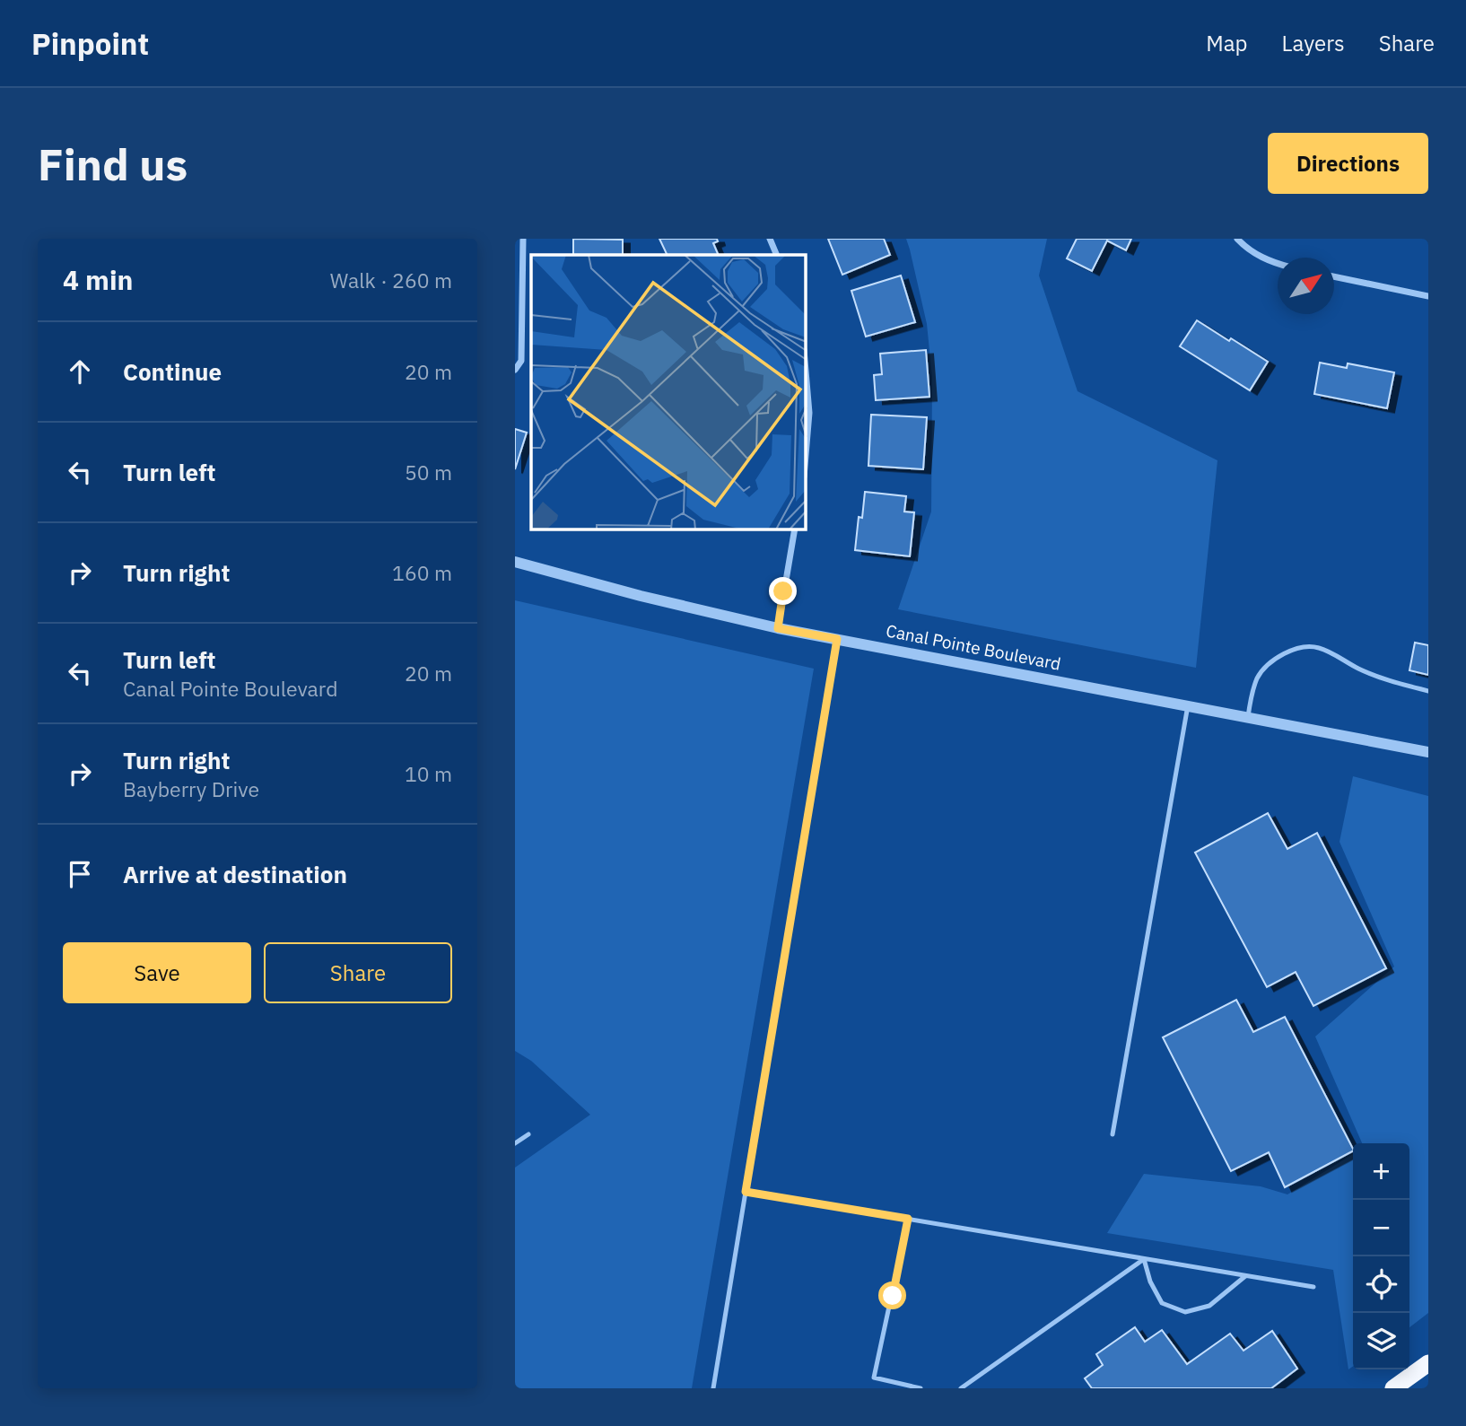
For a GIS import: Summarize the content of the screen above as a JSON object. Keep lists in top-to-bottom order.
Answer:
{
  "streets": {
    "street": ["Canal Pointe Boulevard"]
  },
  "north": "top right",
  "page": {
    "header": "Pinpoint",
    "nav": ["Map", "Layers", "Share"],
    "buttons": [
      "Directions",
      ["Save", "Share"]
    ],
    "title": "Find us",
    "heading": ["4 min", "Walk · 260 m"],
    "list": [
      ["Continue", "20 m"],
      ["Turn left", "50 m"],
      ["Turn right", "160 m"],
      ["Turn left", "Canal Pointe Boulevard", "20 m"],
      ["Turn right", "Bayberry Drive", "10 m"],
      "Arrive at destination"
    ],
    "map_buttons": ["+", "−"]
  }
}
